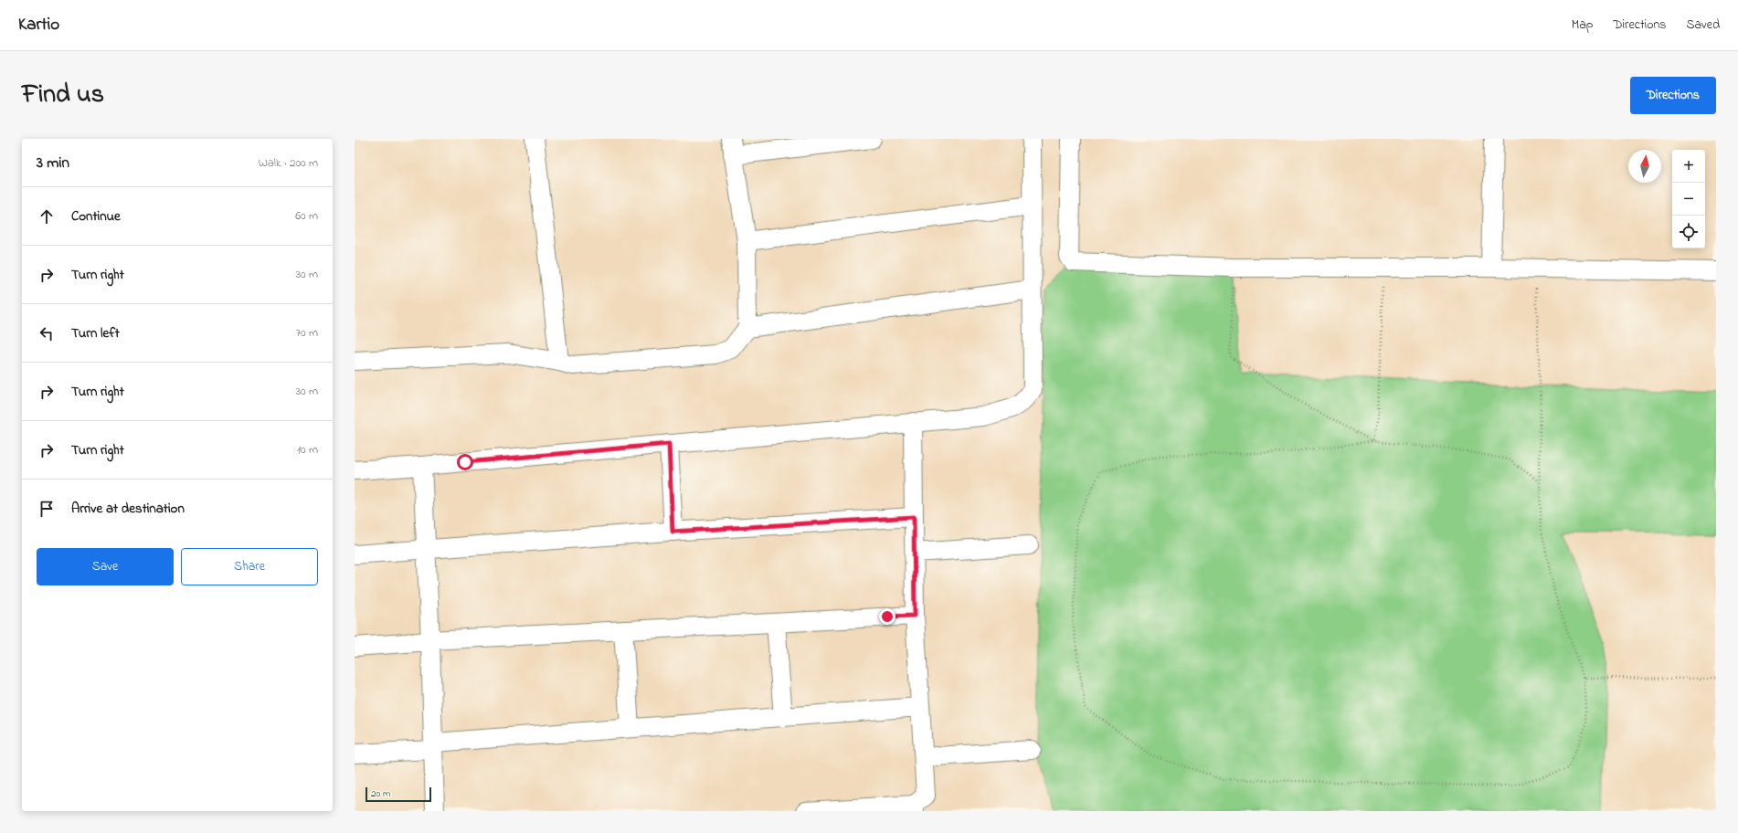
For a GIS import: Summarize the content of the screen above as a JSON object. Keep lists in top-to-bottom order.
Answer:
{
  "scale_bar": "20 m",
  "north": "top",
  "page": {
    "header": "Kartio",
    "nav": ["Map", "Directions", "Saved"],
    "title": "Find us",
    "buttons": [
      "Directions",
      ["Save", "Share"]
    ],
    "heading": ["3 min", "Walk · 200 m"],
    "map_buttons": ["+", "−"],
    "list": [
      ["Continue", "60 m"],
      ["Turn right", "30 m"],
      ["Turn left", "70 m"],
      ["Turn right", "30 m"],
      ["Turn right", "10 m"],
      "Arrive at destination"
    ],
    "scale": "20 m"
  }
}
